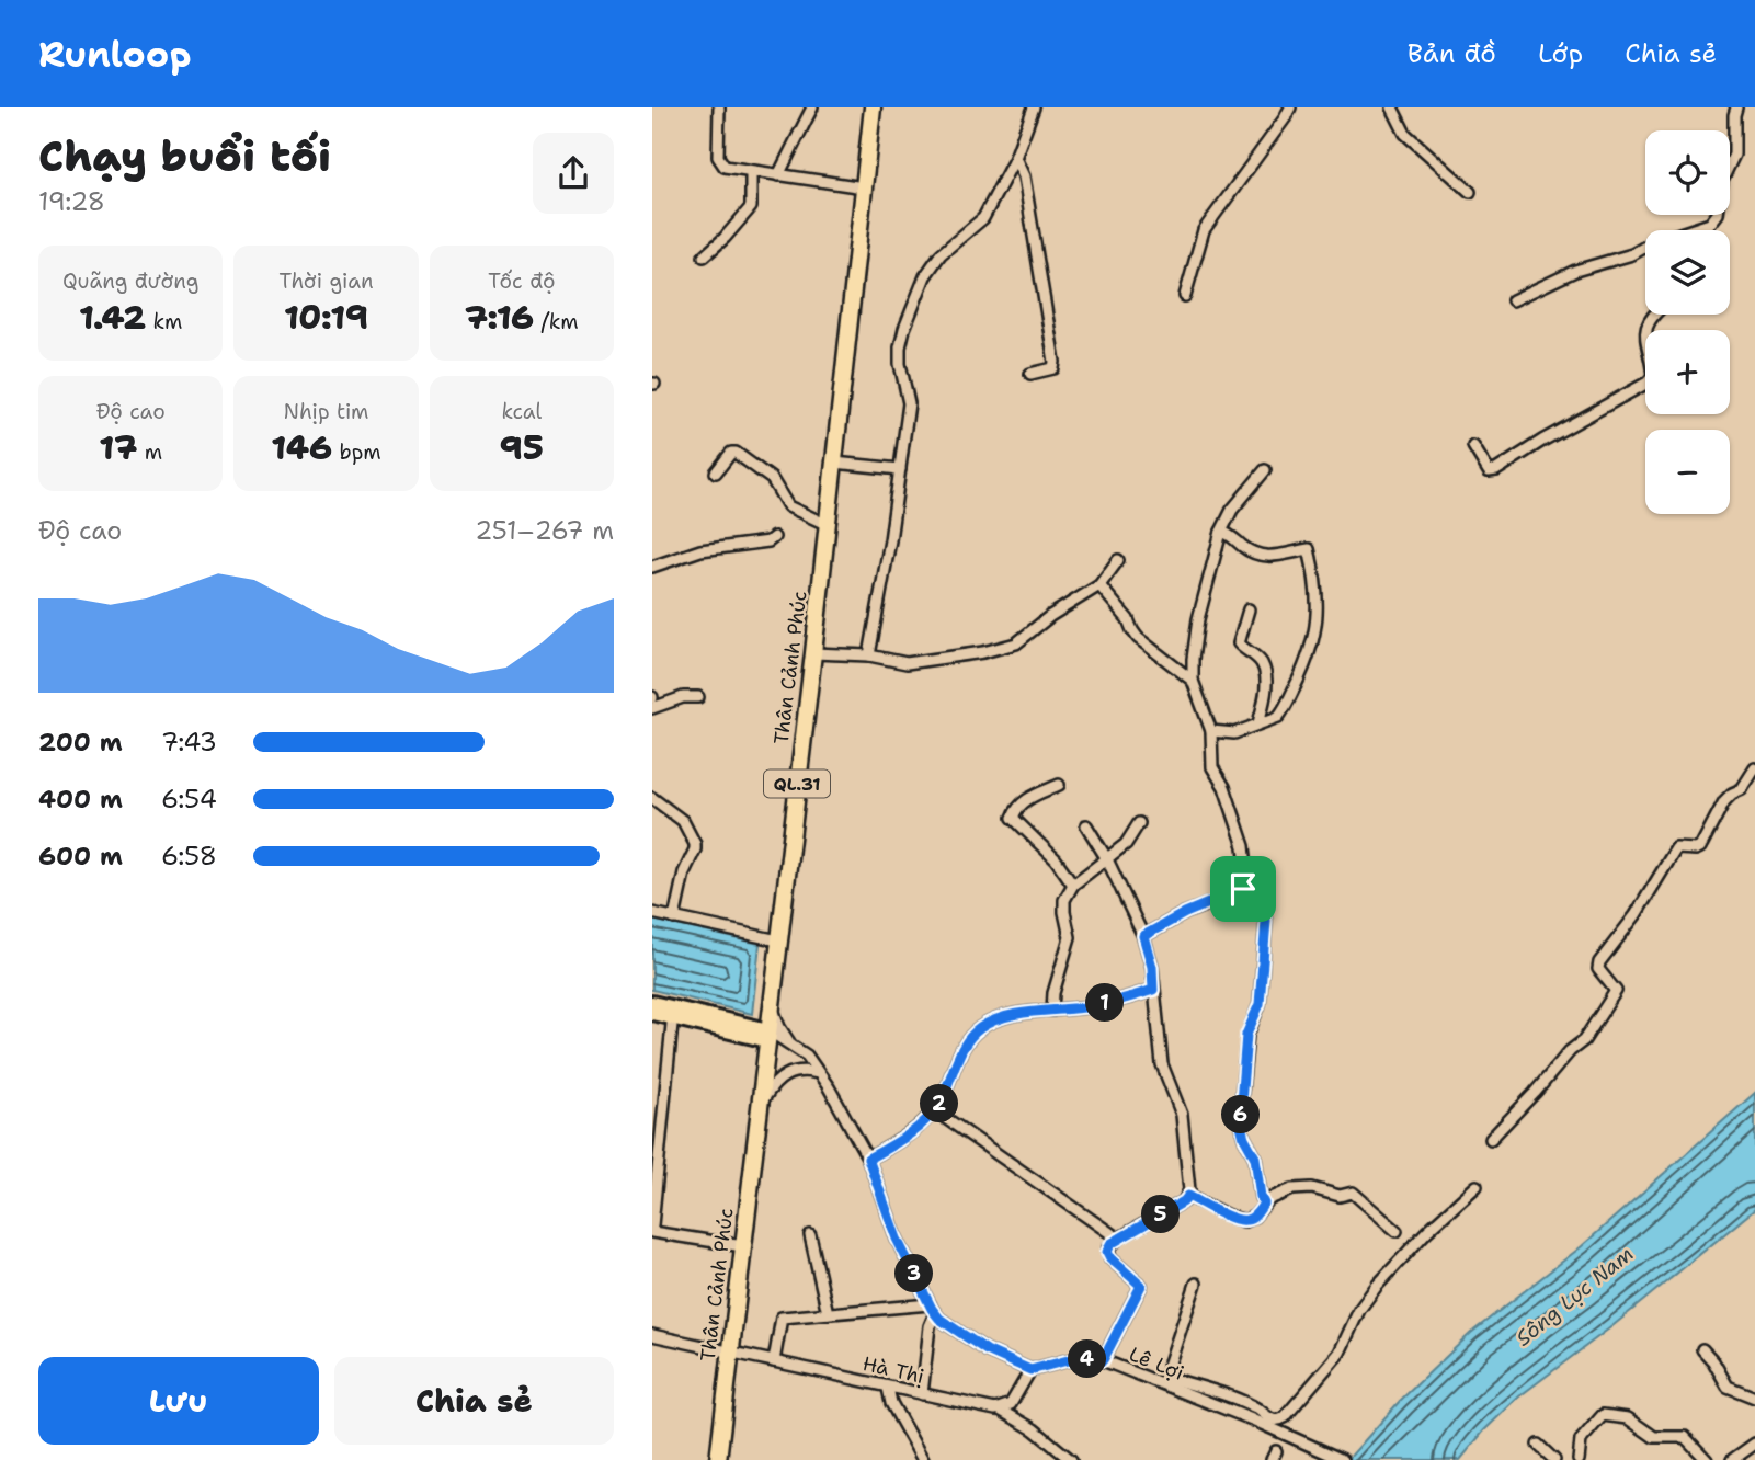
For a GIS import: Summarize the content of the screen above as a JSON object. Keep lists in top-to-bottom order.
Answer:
{
  "streets": {
    "highway": ["Thân Cảnh Phúc", "QL.31"],
    "street": ["Lê Lợi", "Hà Thị"]
  },
  "crossings": [
    ["Thân Cảnh Phúc", "Hà Thị"]
  ],
  "water": ["Sông Lục Nam"],
  "page": {
    "header": "Runloop",
    "nav": ["Bản đồ", "Lớp", "Chia sẻ"],
    "heading": ["Chạy buổi tối", "19:28"],
    "map_buttons": ["+", "−"],
    "stats": [
      ["Quãng đường", "1.42 km"],
      ["Thời gian", "10:19"],
      ["Tốc độ", "7:16 /km"],
      ["Độ cao", "17 m"],
      ["Nhịp tim", "146 bpm"],
      ["kcal", "95"]
    ],
    "chart": ["Độ cao", "251–267 m"],
    "list": [
      {
        "name": "200 m",
        "note": "7:43"
      },
      {
        "name": "400 m",
        "note": "6:54"
      },
      {
        "name": "600 m",
        "note": "6:58"
      }
    ],
    "pins": [
      "1",
      "2",
      "6",
      "5",
      "3",
      "4"
    ],
    "buttons": ["Lưu", "Chia sẻ"]
  }
}
